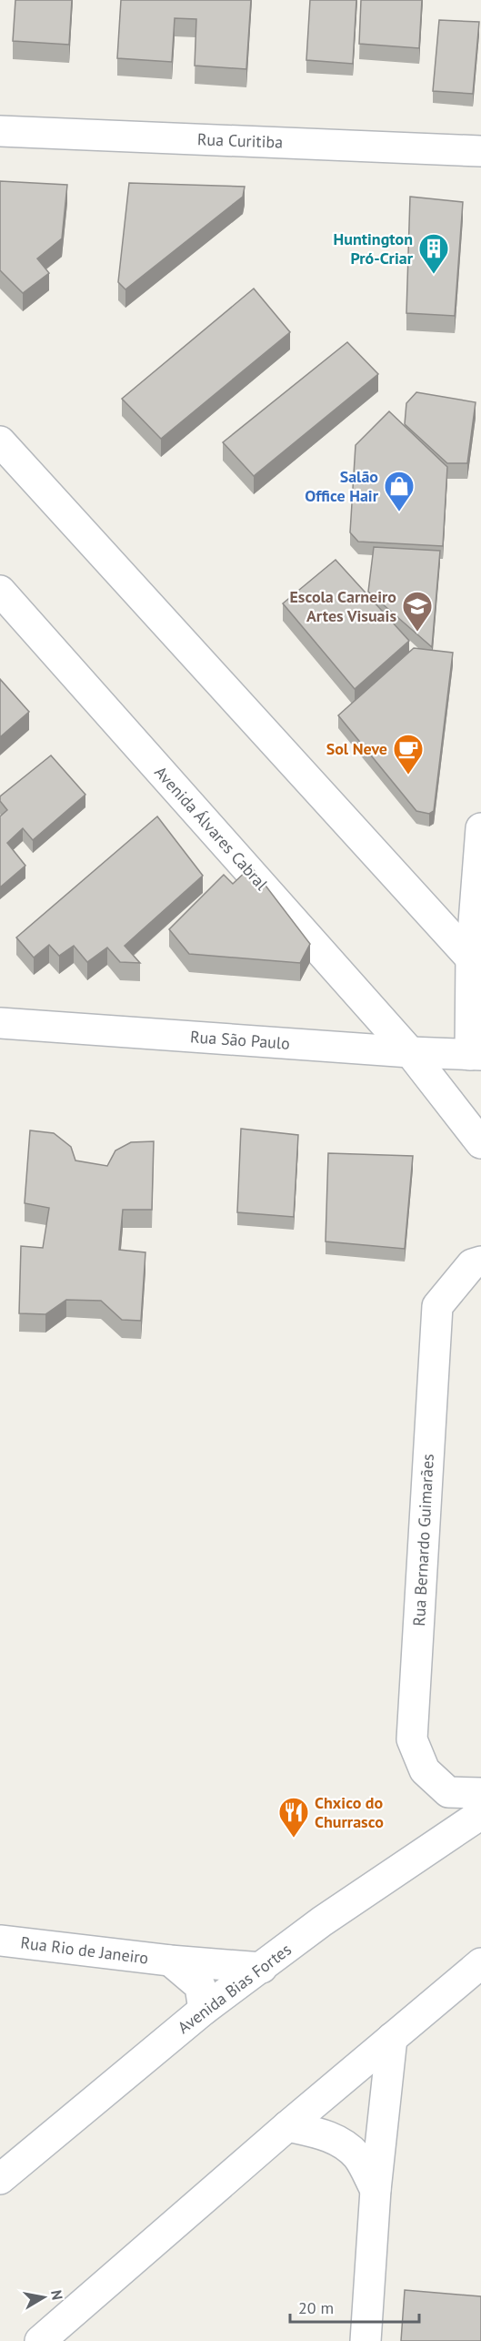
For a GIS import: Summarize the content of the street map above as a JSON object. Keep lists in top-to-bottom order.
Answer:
{
  "streets": {
    "street": [
      "Rua Curitiba",
      "Avenida Álvares Cabral",
      "Rua São Paulo",
      "Rua Bernardo Guimarães",
      "Rua Rio de Janeiro",
      "Avenida Bias Fortes"
    ]
  },
  "crossings": [
    ["Avenida Álvares Cabral", "Rua São Paulo"],
    ["Rua Rio de Janeiro", "Avenida Bias Fortes"]
  ],
  "places": {
    "building": ["Huntington Pró-Criar"],
    "shop": ["Salão Office Hair"],
    "school or university": ["Escola Carneiro Artes Visuais"],
    "cafe": ["Sol Neve"],
    "restaurant": ["Chxico do Churrasco"]
  },
  "scale_bar": "20 m",
  "north": "right"
}
